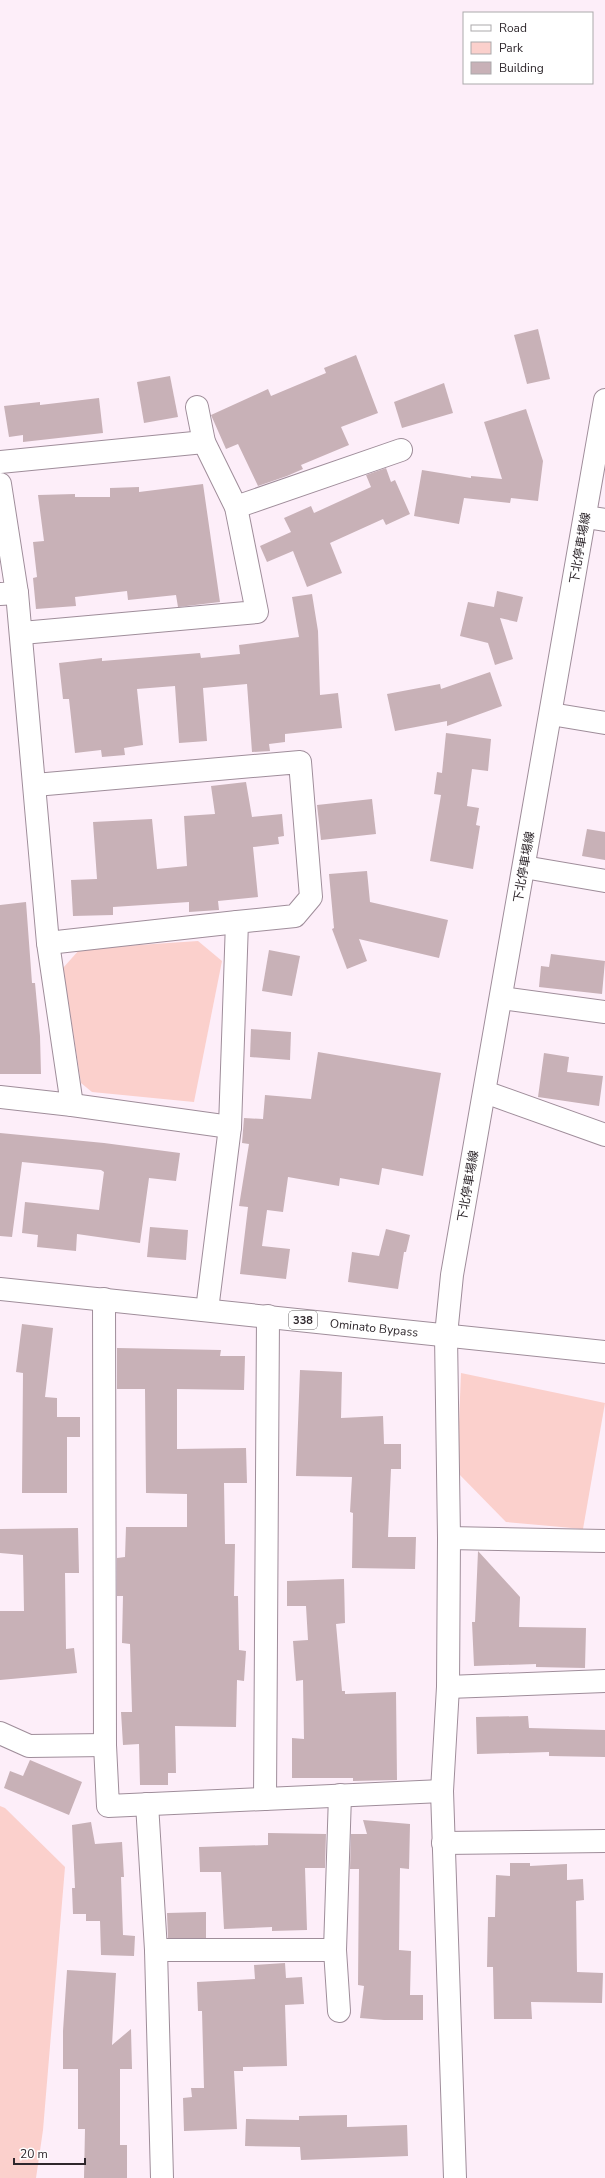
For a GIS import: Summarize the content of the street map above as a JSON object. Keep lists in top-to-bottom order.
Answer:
{
  "streets": {
    "main road": ["下北停車場線", "338", "Ominato Bypass"]
  },
  "crossings": [
    ["下北停車場線", "Ominato Bypass"]
  ],
  "legend": ["Road", "Park", "Building"],
  "scale_bar": "20 m"
}
